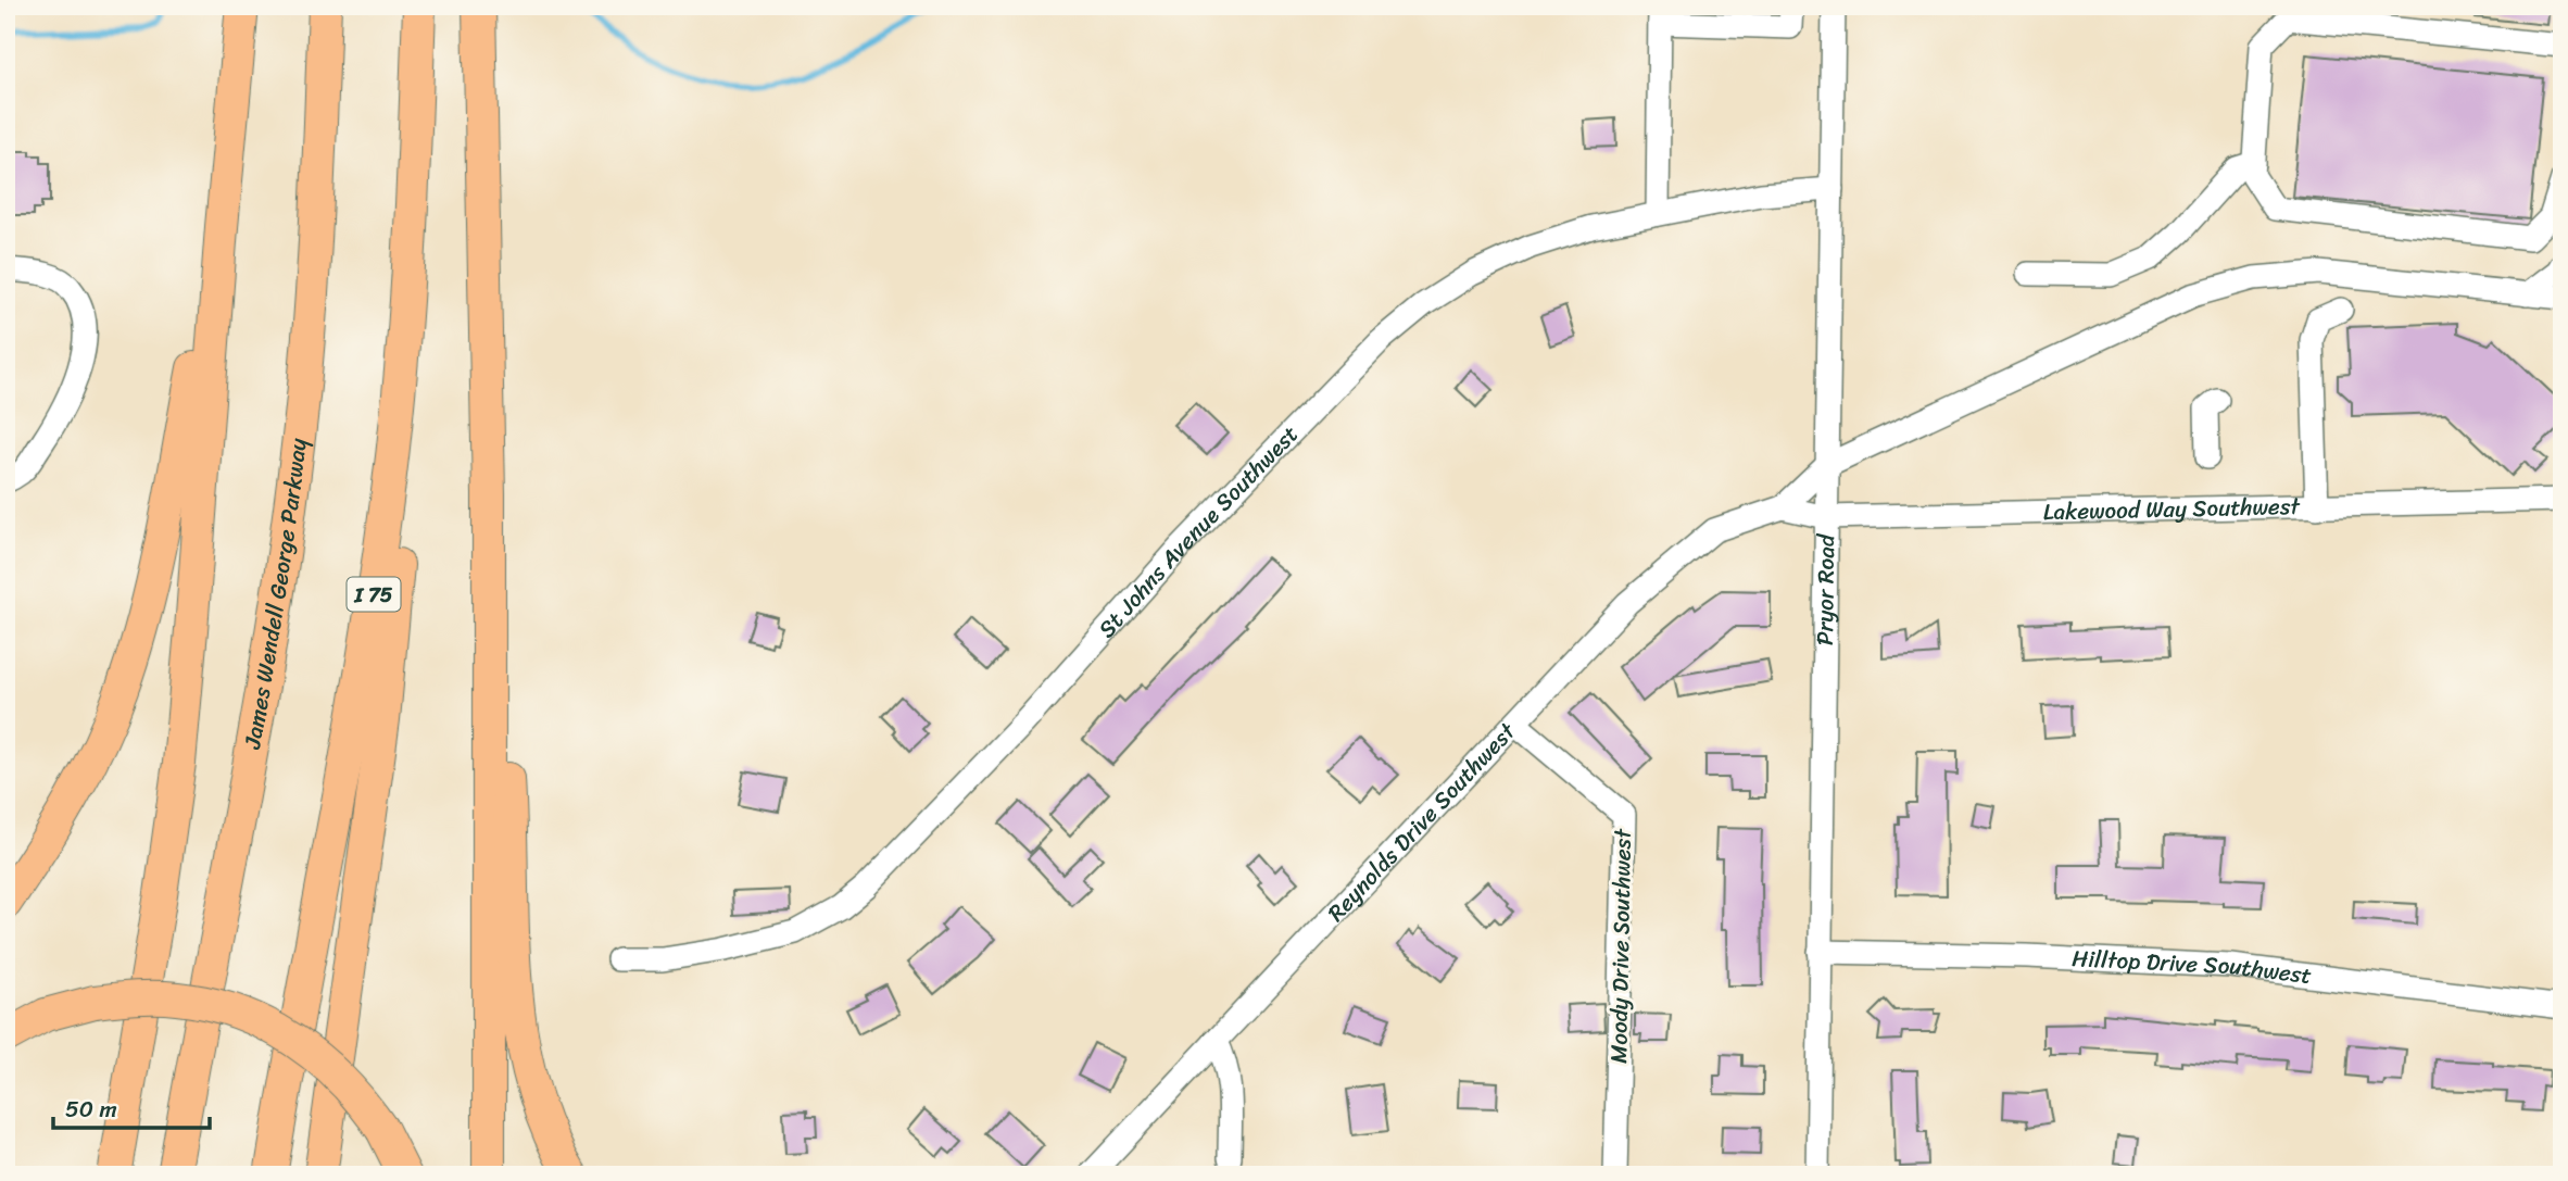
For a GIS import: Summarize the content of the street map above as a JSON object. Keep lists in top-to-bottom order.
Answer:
{
  "streets": {
    "highway": ["James Wendell George Parkway", "I 75"],
    "street": [
      "Lakewood Way Southwest",
      "St Johns Avenue Southwest",
      "Pryor Road",
      "Reynolds Drive Southwest",
      "Moody Drive Southwest",
      "Hilltop Drive Southwest"
    ]
  },
  "crossings": [
    ["Lakewood Way Southwest", "Pryor Road"],
    ["Lakewood Way Southwest", "Reynolds Drive Southwest"],
    ["St Johns Avenue Southwest", "Pryor Road"],
    ["Pryor Road", "Hilltop Drive Southwest"],
    ["Reynolds Drive Southwest", "Moody Drive Southwest"]
  ],
  "scale_bar": "50 m"
}
